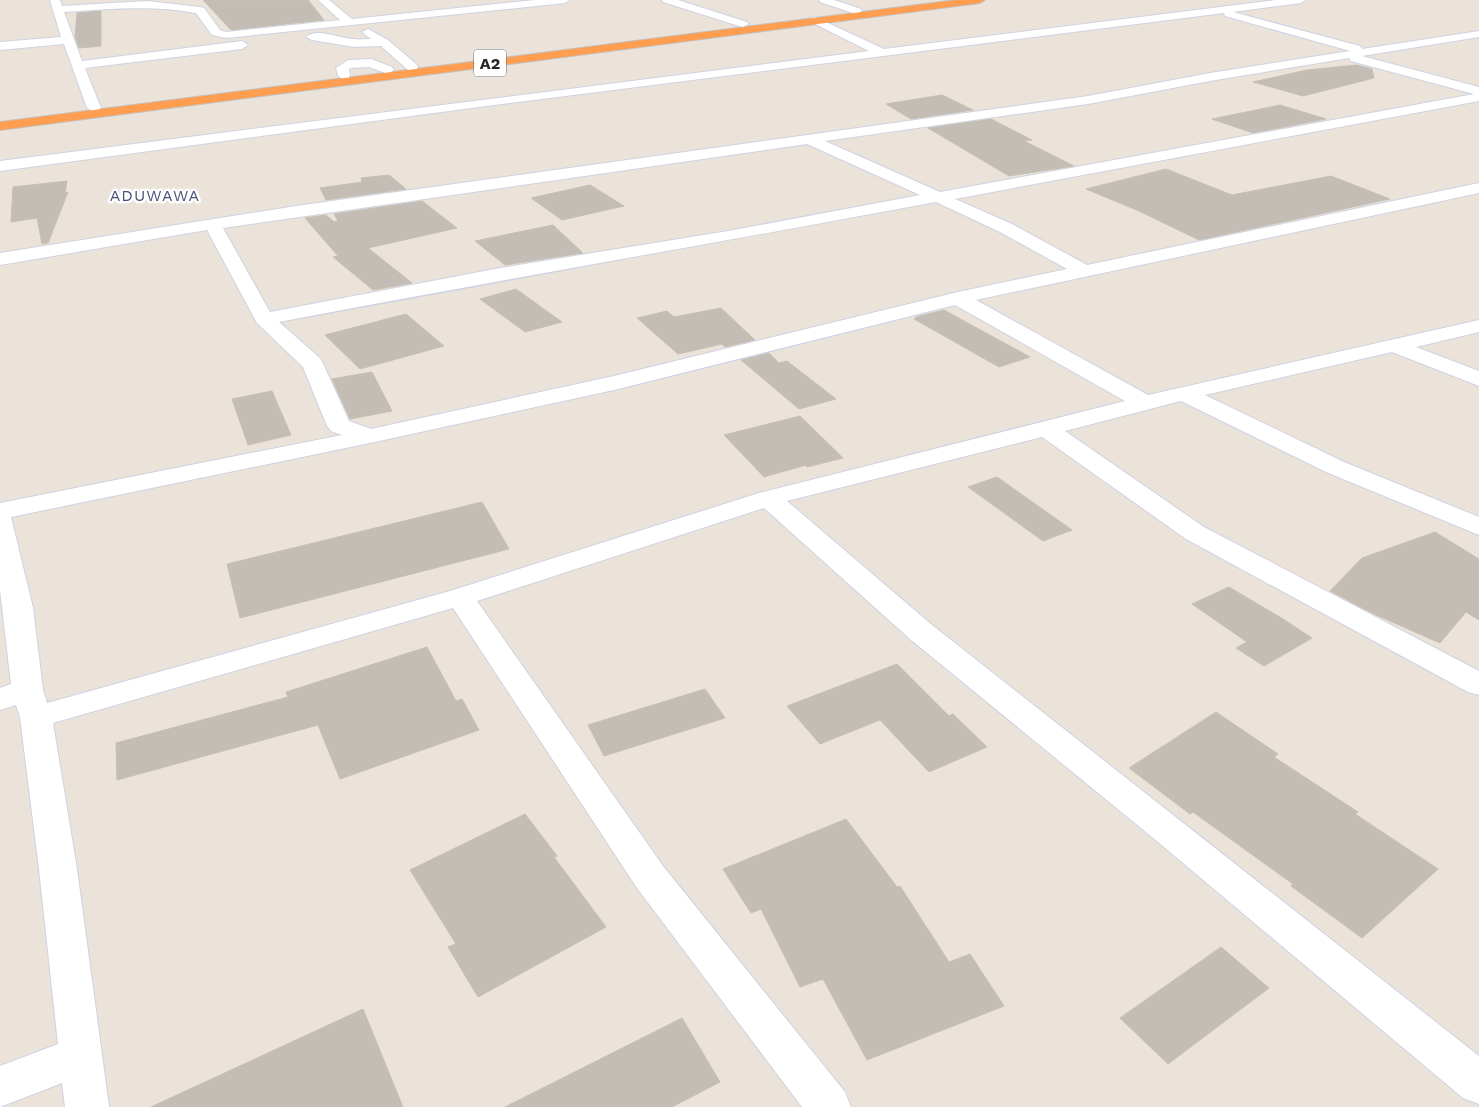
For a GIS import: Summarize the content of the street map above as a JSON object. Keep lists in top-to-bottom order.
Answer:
{
  "streets": {
    "highway": ["A2"]
  },
  "districts": ["ADUWAWA"]
}
